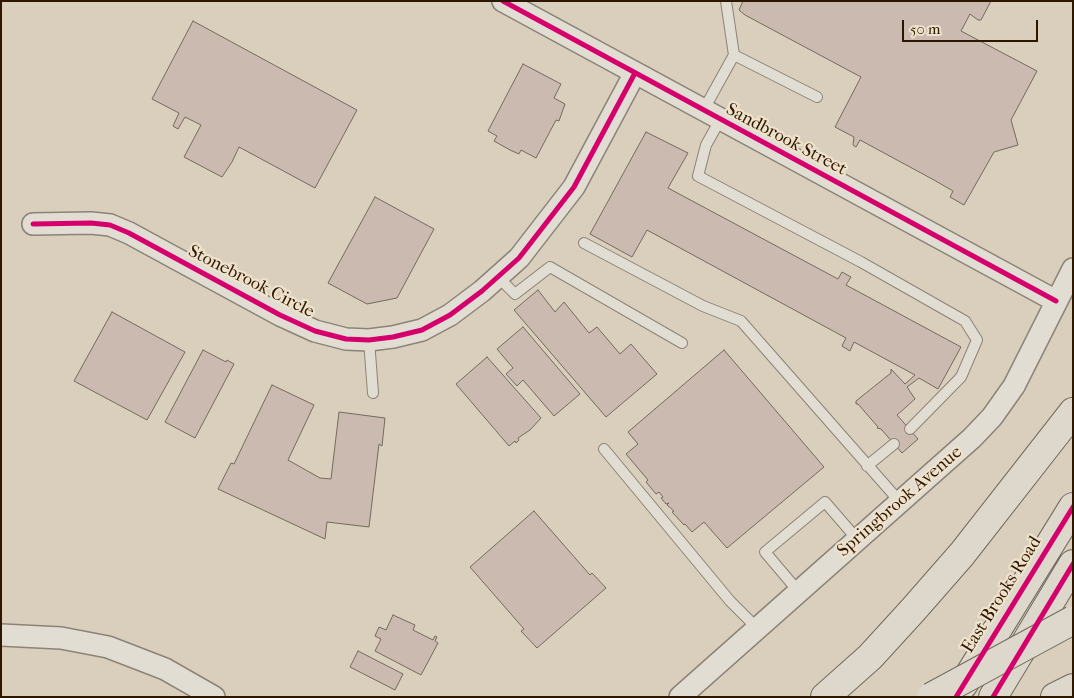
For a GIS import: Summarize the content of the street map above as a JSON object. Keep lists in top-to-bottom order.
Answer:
{
  "streets": {
    "main road": ["East Brooks Road"],
    "street": ["Sandbrook Street", "Stonebrook Circle", "Springbrook Avenue"]
  },
  "crossings": [
    ["Sandbrook Street", "Stonebrook Circle"],
    ["Sandbrook Street", "Springbrook Avenue"]
  ],
  "scale_bar": "50 m"
}
